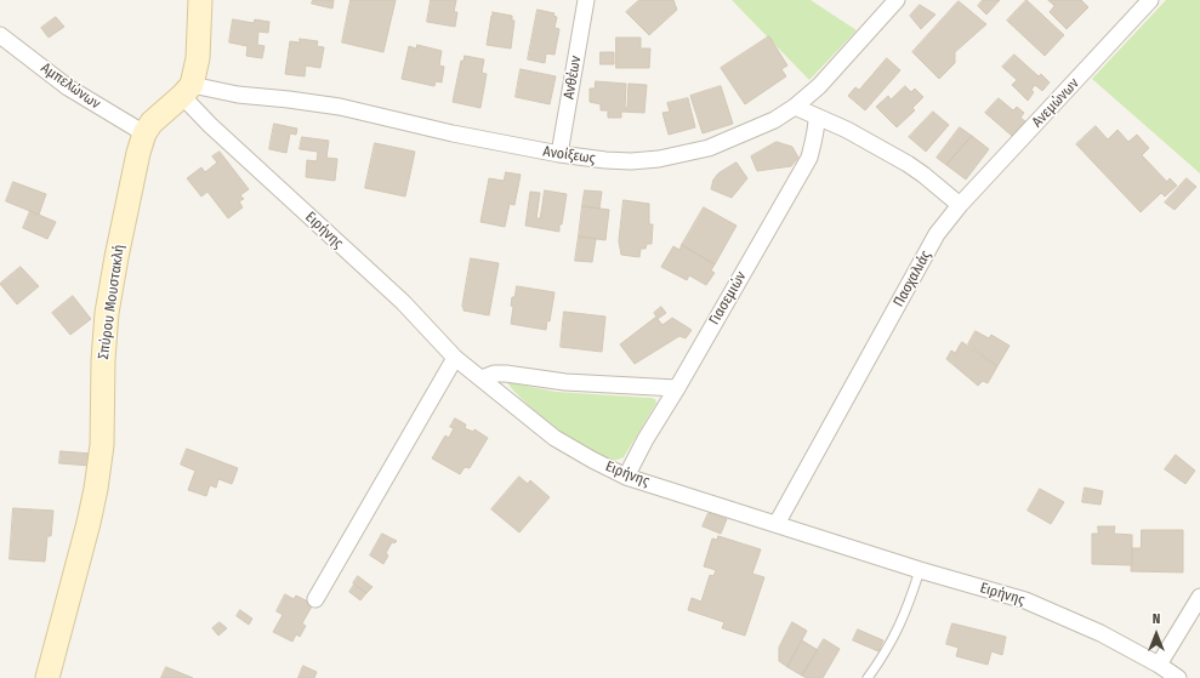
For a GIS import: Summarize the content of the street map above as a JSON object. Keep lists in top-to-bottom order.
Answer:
{
  "streets": {
    "street": [
      "Ανθέων",
      "Αμπελώνων",
      "Ανεμώνων",
      "Ανοίξεως",
      "Ειρήνης",
      "Πασχαλιάς",
      "Γιασεμιών",
      "Σπύρου Μουστακλή"
    ]
  },
  "crossings": [
    ["Ανθέων", "Ανοίξεως"],
    ["Αμπελώνων", "Σπύρου Μουστακλή"],
    ["Ανεμώνων", "Πασχαλιάς"],
    ["Ανοίξεως", "Ειρήνης"],
    ["Ανοίξεως", "Σπύρου Μουστακλή"],
    ["Ειρήνης", "Πασχαλιάς"],
    ["Ειρήνης", "Γιασεμιών"],
    ["Ειρήνης", "Σπύρου Μουστακλή"]
  ],
  "north": "top"
}
